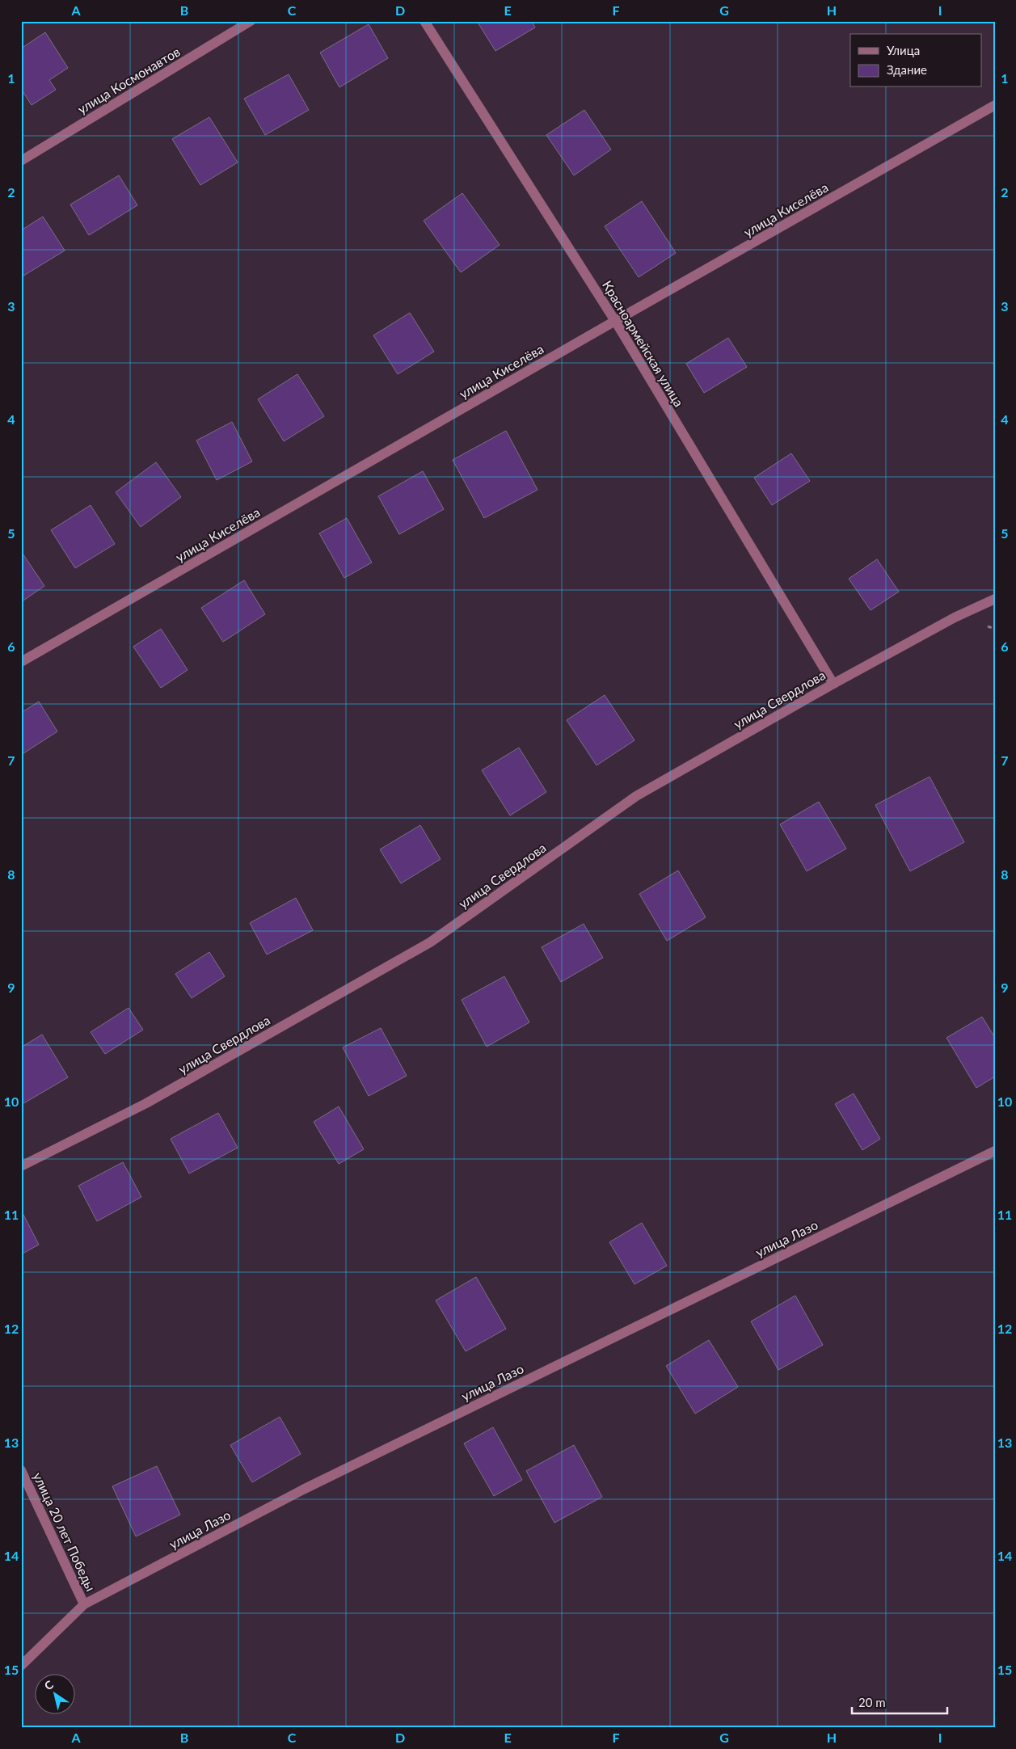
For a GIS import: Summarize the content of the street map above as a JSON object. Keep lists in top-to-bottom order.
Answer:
{
  "streets": {
    "street": [
      "улица Космонавтов",
      "улица Киселёва",
      "Красноармейская улица",
      "улица Свердлова",
      "улица Лазо",
      "улица 20 лет Победы"
    ]
  },
  "crossings": [
    ["улица Киселёва", "Красноармейская улица"],
    ["Красноармейская улица", "улица Свердлова"],
    ["улица Лазо", "улица 20 лет Победы"]
  ],
  "legend": ["Улица", "Здание"],
  "scale_bar": "20 m",
  "north": "top left",
  "grid": {
    "columns": [
      "A",
      "B",
      "C",
      "D",
      "E",
      "F",
      "G",
      "H",
      "I"
    ],
    "rows": [
      "1",
      "2",
      "3",
      "4",
      "5",
      "6",
      "7",
      "8",
      "9",
      "10",
      "11",
      "12",
      "13",
      "14",
      "15"
    ]
  }
}
